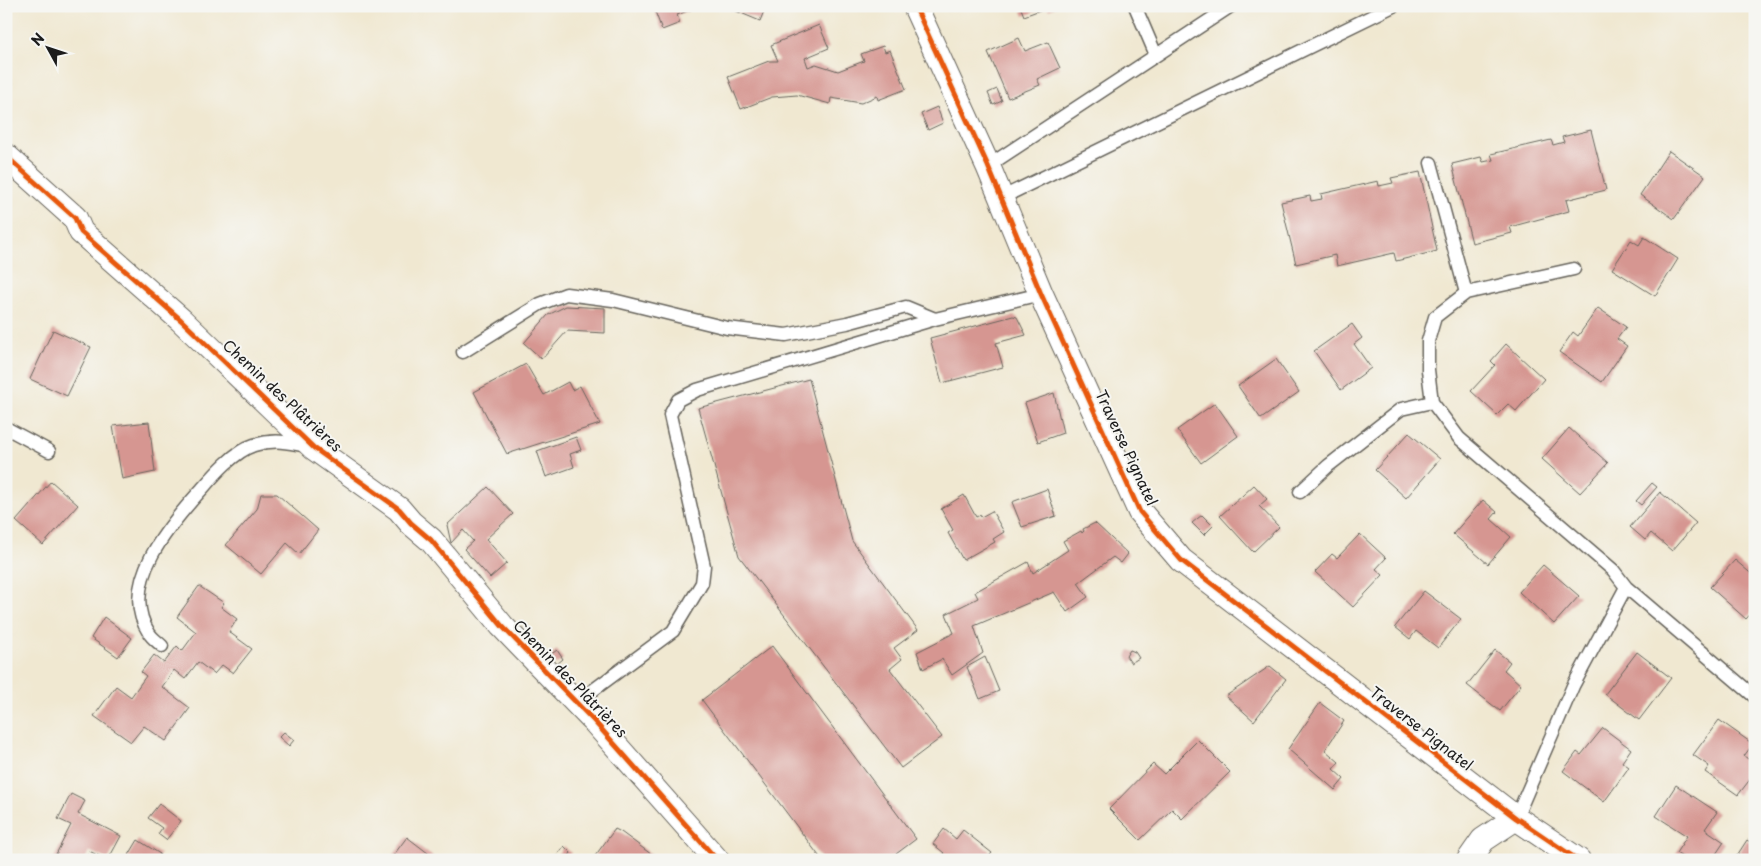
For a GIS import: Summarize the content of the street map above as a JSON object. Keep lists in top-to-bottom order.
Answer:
{
  "streets": {
    "street": ["Chemin des Plâtrières", "Traverse Pignatel"]
  },
  "north": "top left"
}
